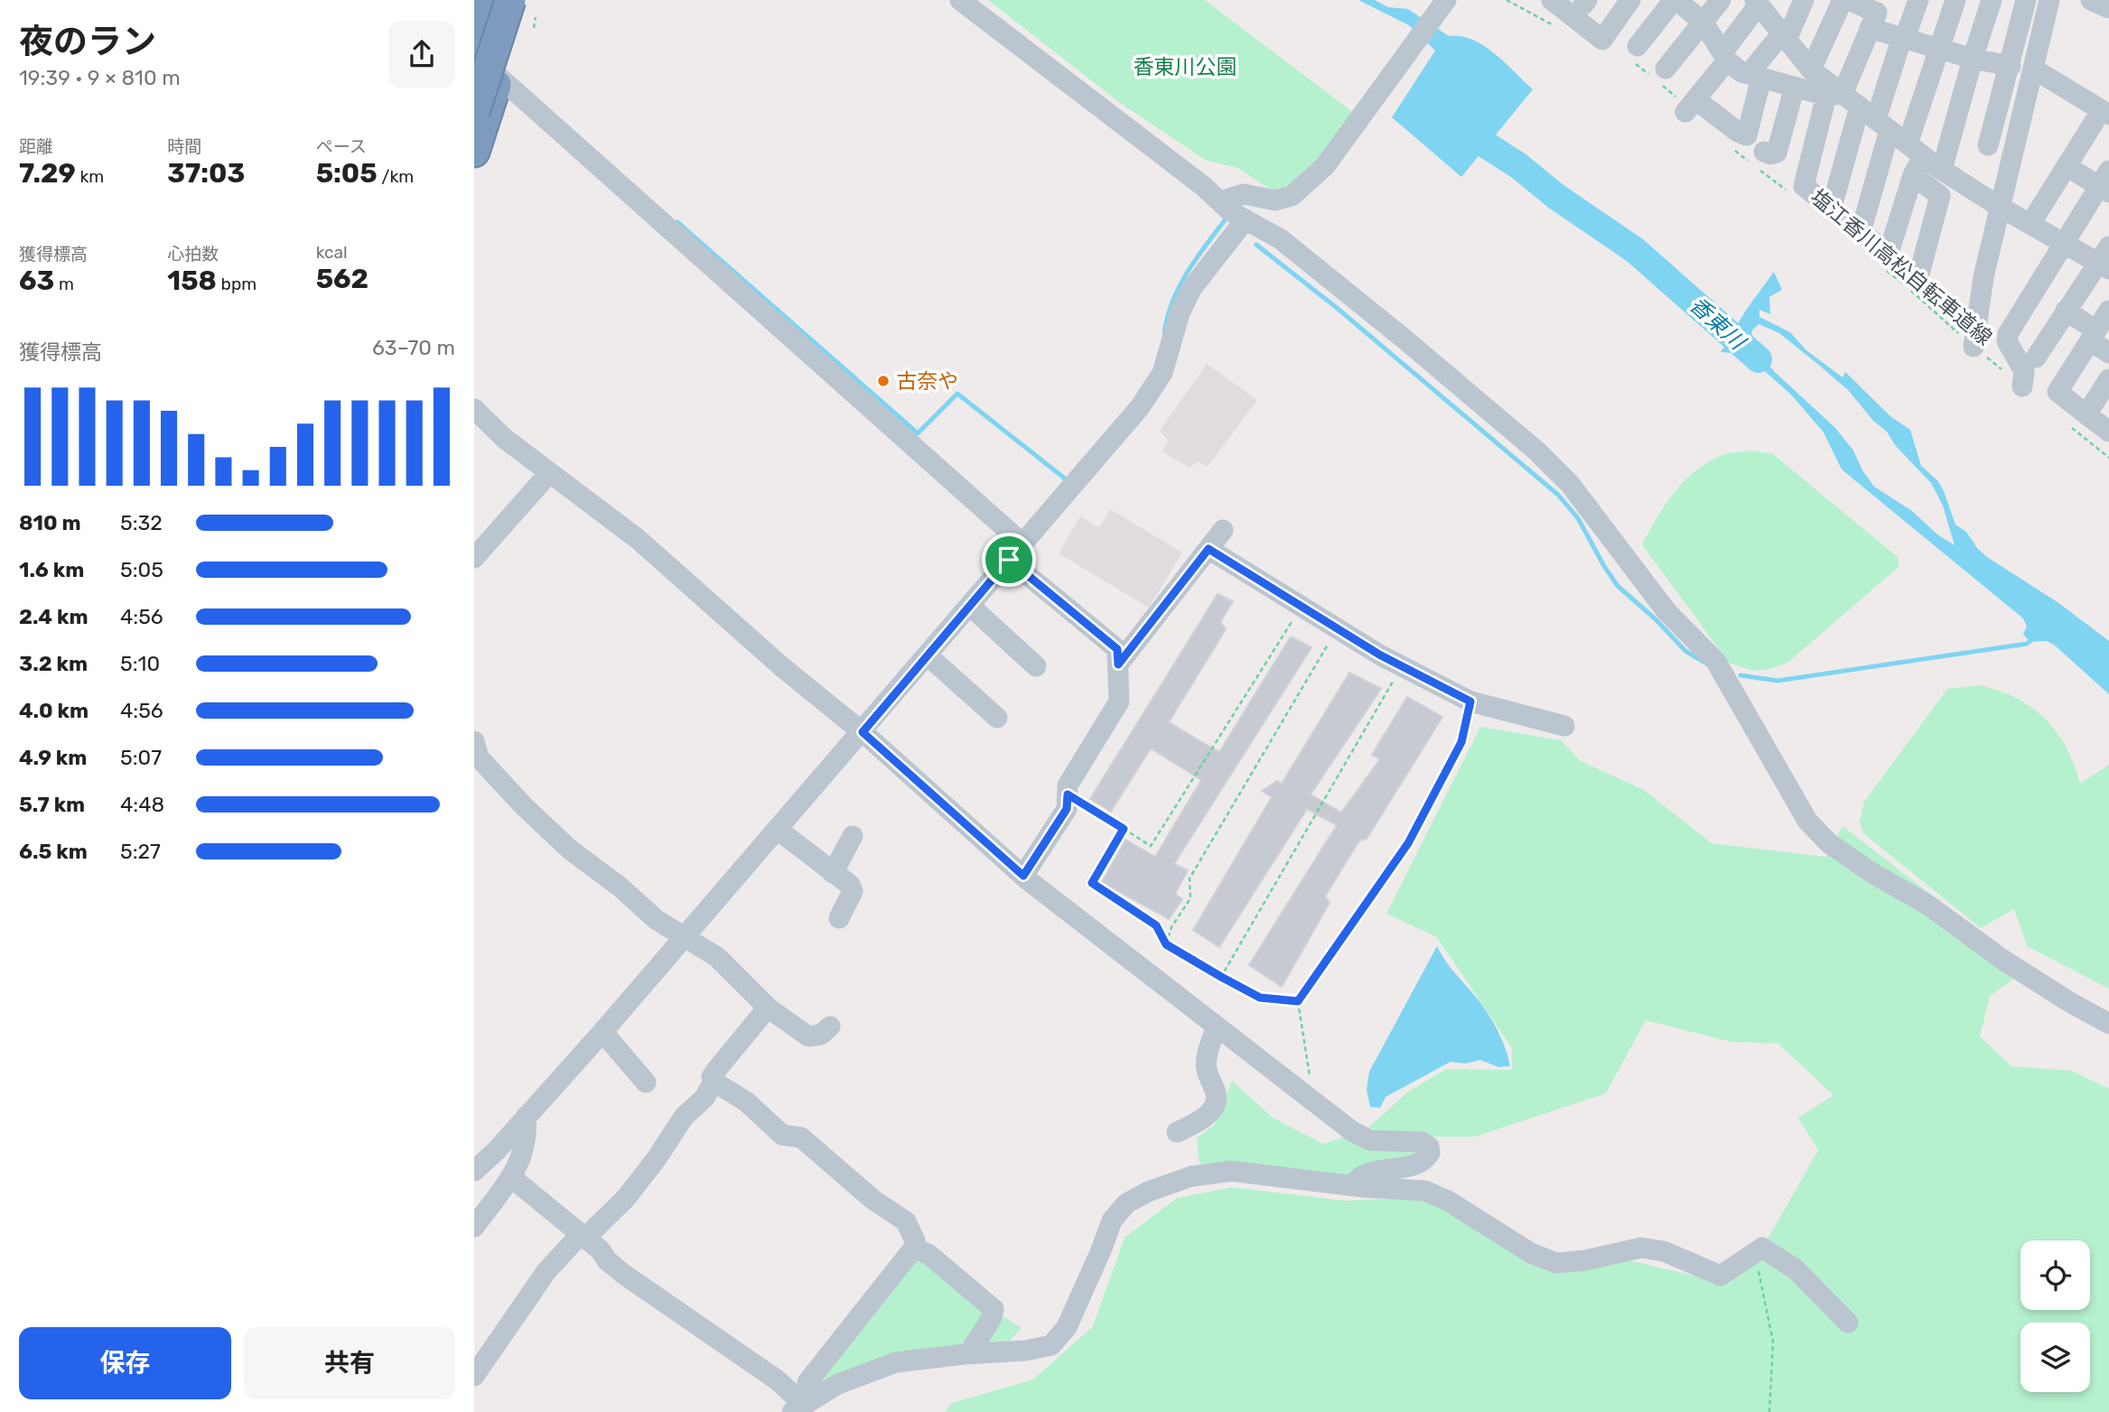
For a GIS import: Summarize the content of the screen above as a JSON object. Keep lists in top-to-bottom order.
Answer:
{
  "streets": {
    "path": ["塩江香川高松自転車道線"]
  },
  "water": ["香東川"],
  "parks": ["香東川公園"],
  "places": ["古奈や"],
  "page": {
    "heading": ["夜のラン", "19:39 · 9 × 810 m"],
    "stats": [
      ["距離", "7.29 km"],
      ["時間", "37:03"],
      ["ペース", "5:05 /km"],
      ["獲得標高", "63 m"],
      ["心拍数", "158 bpm"],
      ["kcal", "562"]
    ],
    "chart": ["獲得標高", "63–70 m"],
    "list": [
      {
        "name": "810 m",
        "note": "5:32"
      },
      {
        "name": "1.6 km",
        "note": "5:05"
      },
      {
        "name": "2.4 km",
        "note": "4:56"
      },
      {
        "name": "3.2 km",
        "note": "5:10"
      },
      {
        "name": "4.0 km",
        "note": "4:56"
      },
      {
        "name": "4.9 km",
        "note": "5:07"
      },
      {
        "name": "5.7 km",
        "note": "4:48"
      },
      {
        "name": "6.5 km",
        "note": "5:27"
      }
    ],
    "buttons": ["保存", "共有"]
  }
}
